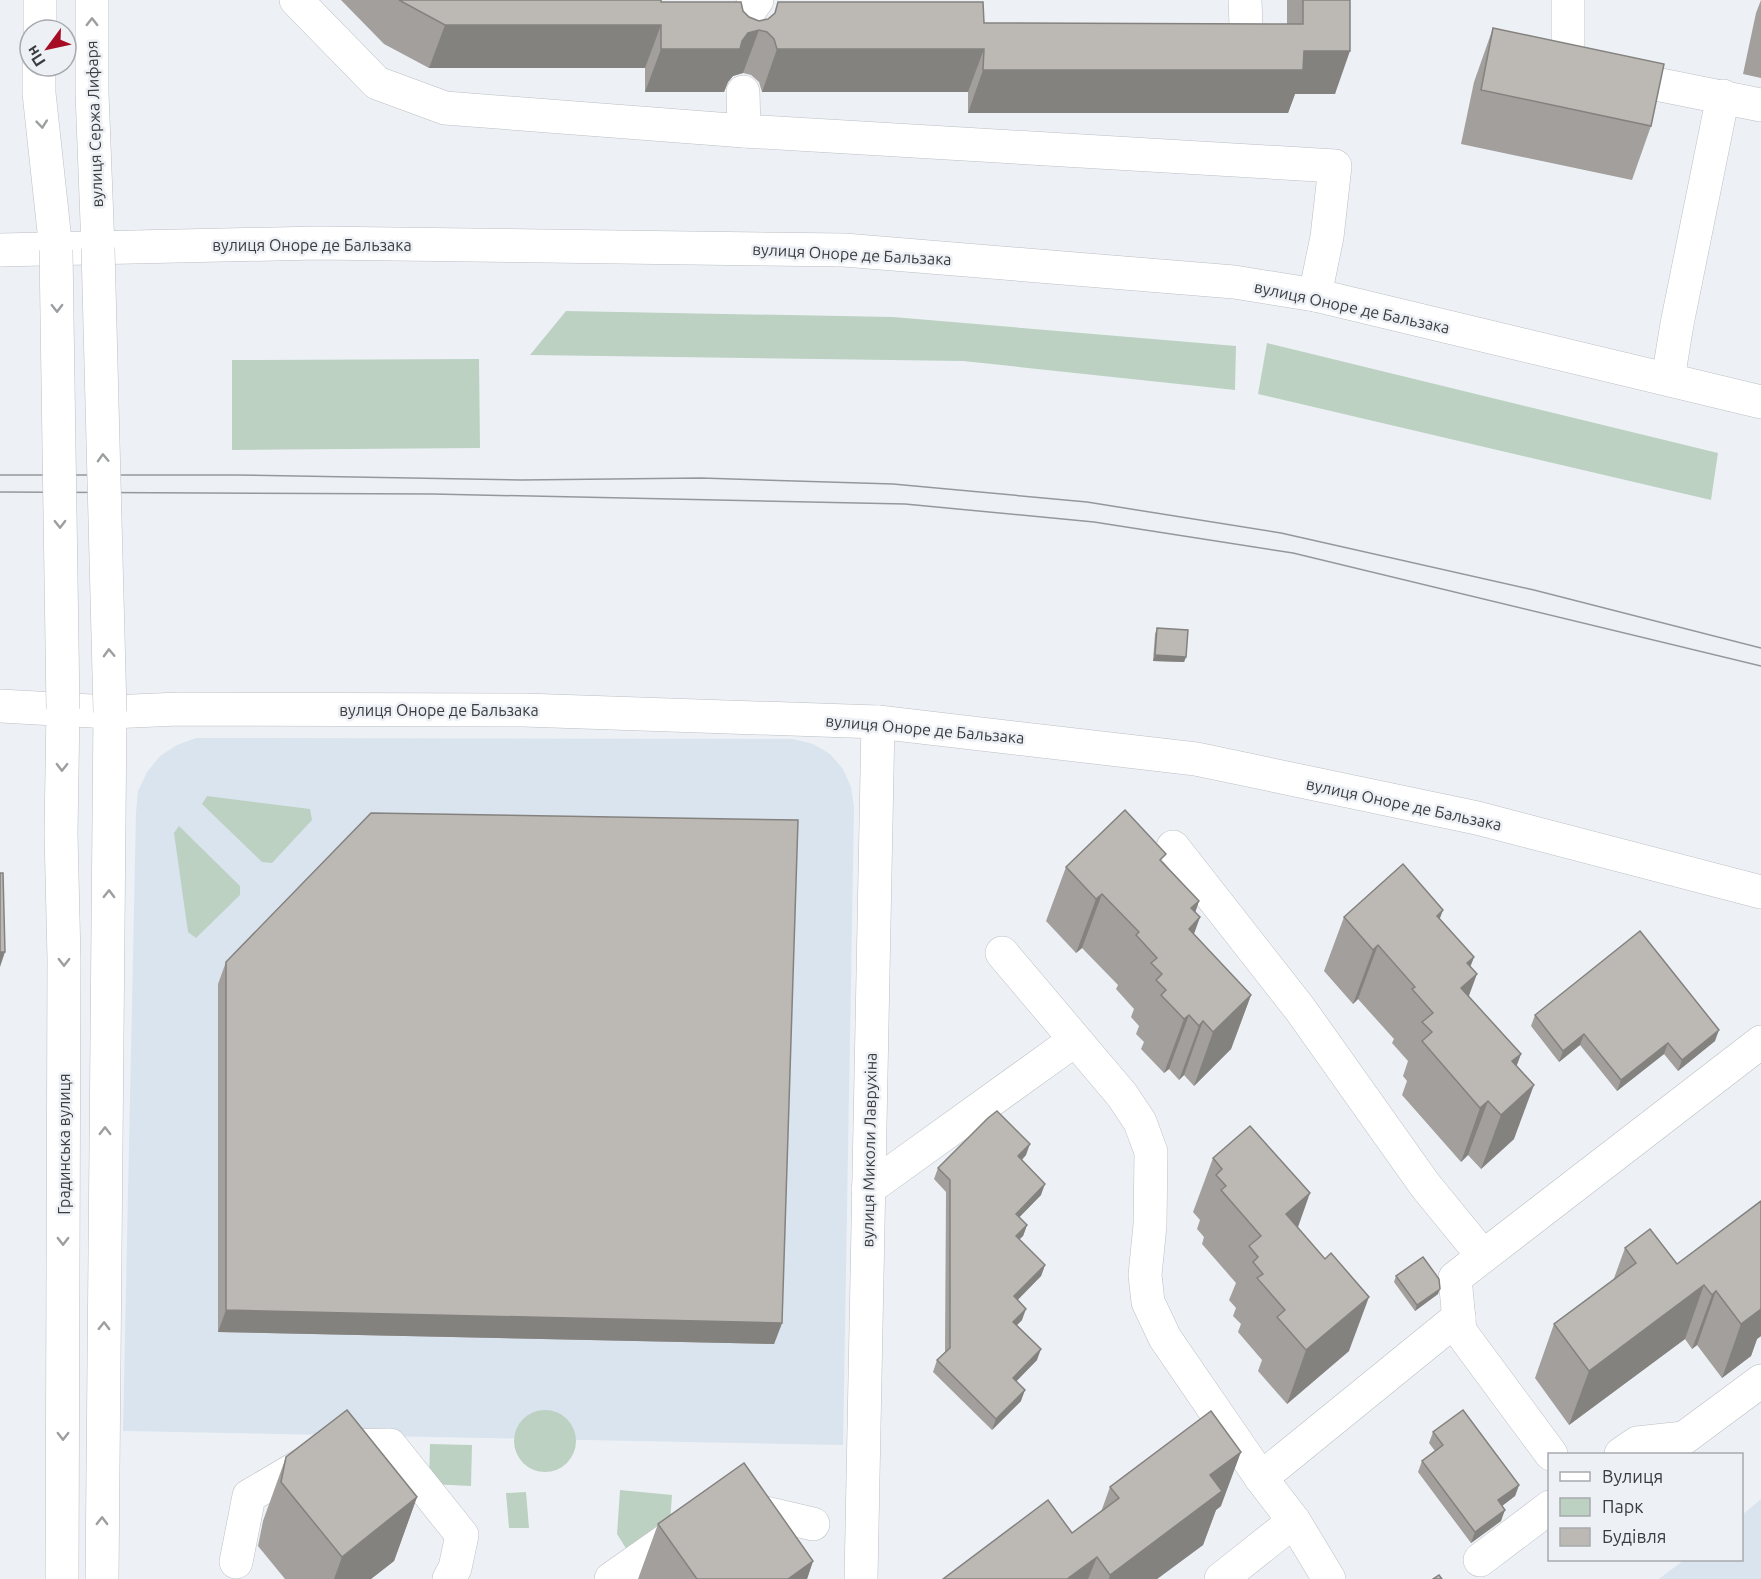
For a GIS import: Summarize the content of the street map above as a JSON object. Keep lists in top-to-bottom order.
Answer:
{
  "streets": {
    "street": [
      "вулиця Сержа Лифаря",
      "вулиця Оноре де Бальзака",
      "Градинська вулиця",
      "вулиця Миколи Лаврухіна"
    ]
  },
  "crossings": [
    ["вулиця Сержа Лифаря", "вулиця Оноре де Бальзака"],
    ["вулиця Оноре де Бальзака", "Градинська вулиця"],
    ["вулиця Оноре де Бальзака", "вулиця Миколи Лаврухіна"]
  ],
  "one_way": ["вулиця Сержа Лифаря"],
  "legend": ["Вулиця", "Парк", "Будівля"],
  "north": "bottom left"
}
